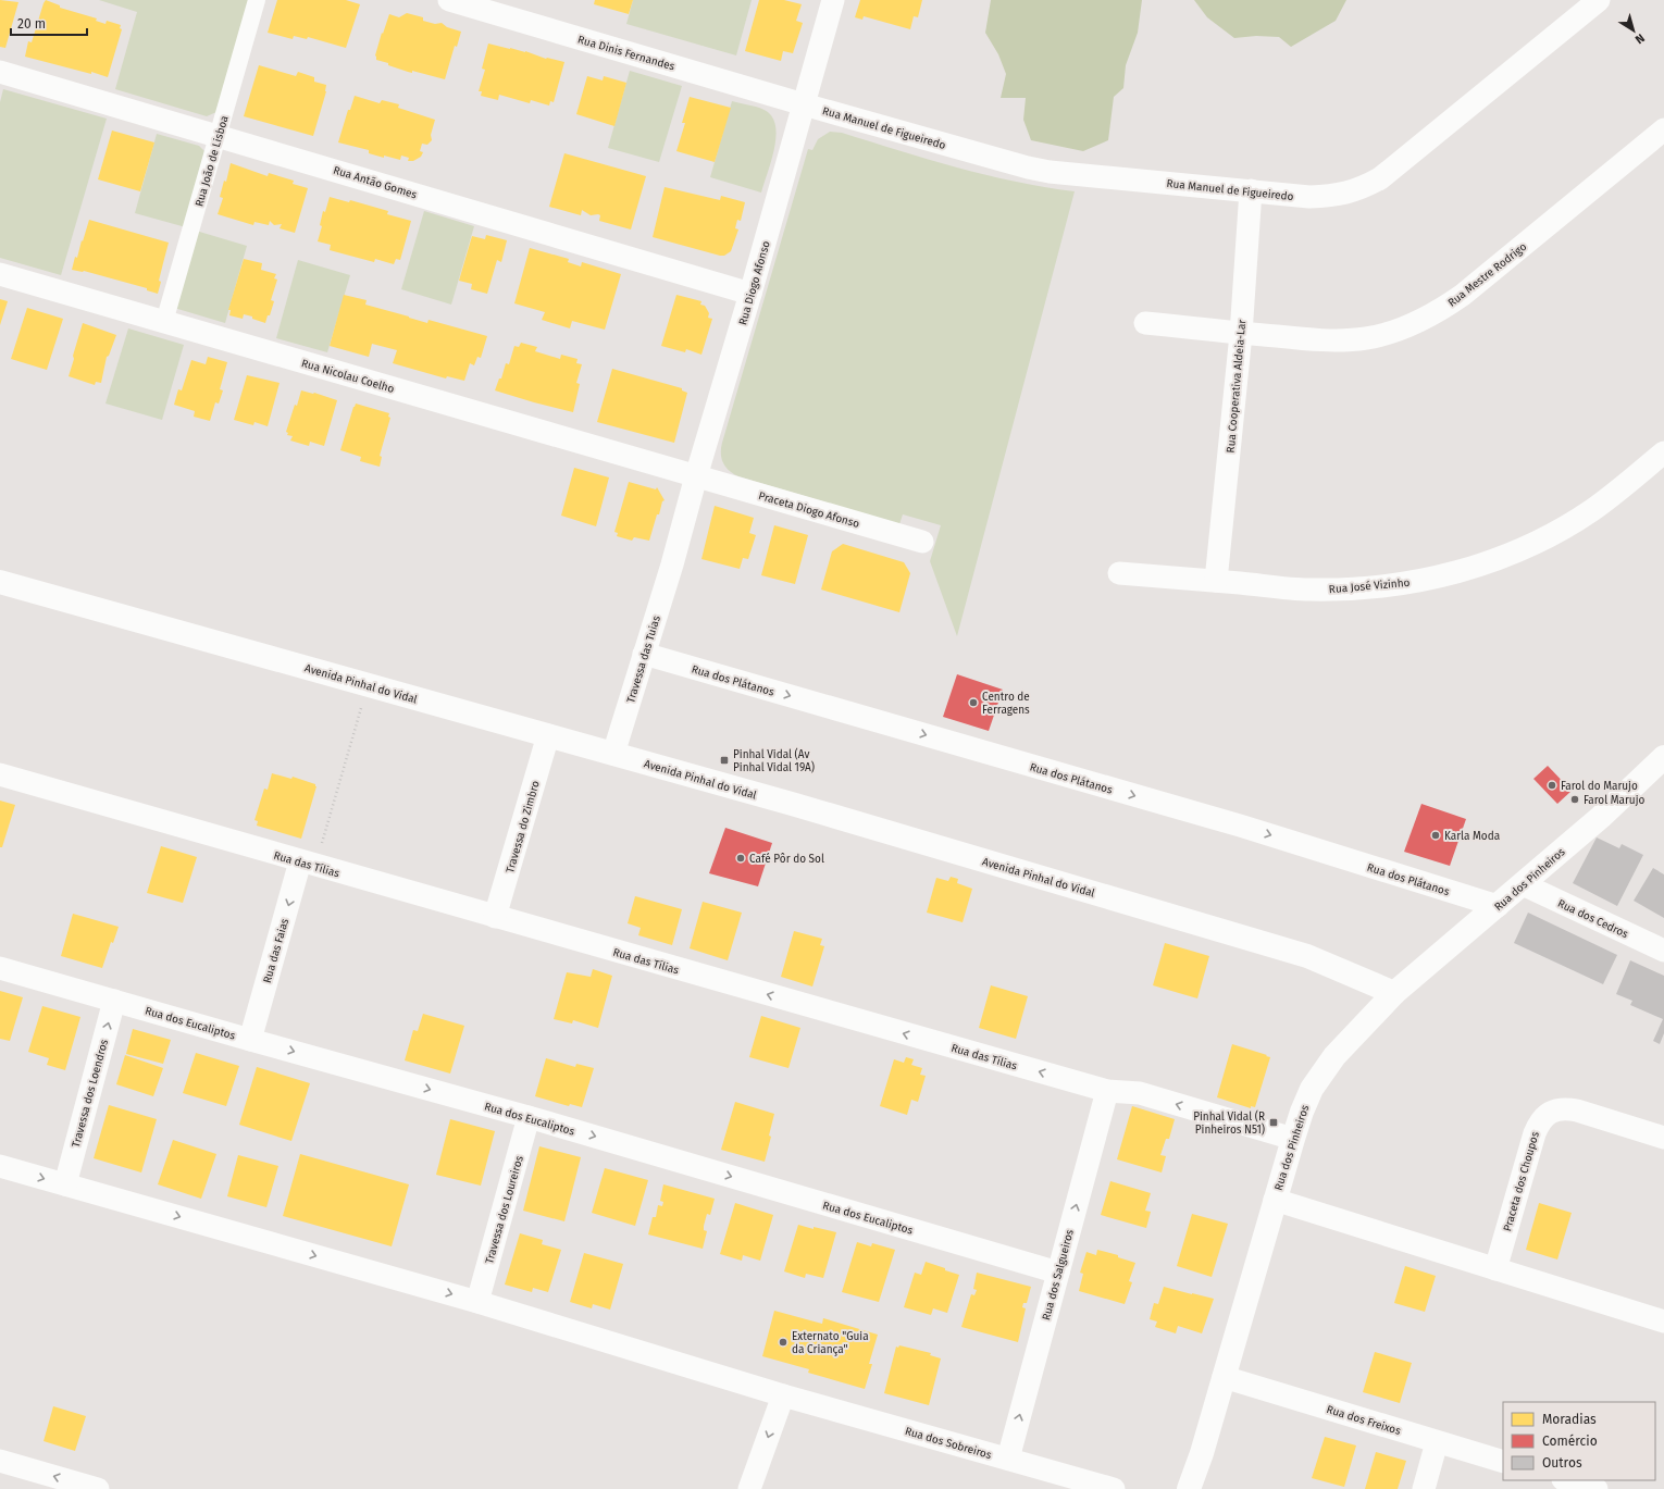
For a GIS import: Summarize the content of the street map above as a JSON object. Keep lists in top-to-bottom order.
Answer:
{
  "streets": {
    "street": [
      "Rua Dinis Fernandes",
      "Rua Manuel de Figueiredo",
      "Rua João de Lisboa",
      "Rua Antão Gomes",
      "Rua Mestre Rodrigo",
      "Rua Diogo Afonso",
      "Rua Nicolau Coelho",
      "Rua Cooperativa Aldeia-Lar",
      "Praceta Diogo Afonso",
      "Rua José Vizinho",
      "Travessa das Tuias",
      "Rua dos Plátanos",
      "Avenida Pinhal do Vidal",
      "Travessa do Zimbro",
      "Rua das Tílias",
      "Rua dos Pinheiros",
      "Rua dos Cedros",
      "Rua das Faias",
      "Rua dos Eucaliptos",
      "Travessa dos Loendros",
      "Praceta dos Choupos",
      "Travessa dos Loureiros",
      "Rua dos Salgueiros",
      "Rua dos Freixos",
      "Rua dos Sobreiros"
    ]
  },
  "crossings": [
    ["Rua Dinis Fernandes", "Rua Manuel de Figueiredo"],
    ["Rua Dinis Fernandes", "Rua Diogo Afonso"],
    ["Rua Manuel de Figueiredo", "Rua Diogo Afonso"],
    ["Rua Manuel de Figueiredo", "Rua Cooperativa Aldeia-Lar"],
    ["Rua João de Lisboa", "Rua Antão Gomes"],
    ["Rua João de Lisboa", "Rua Nicolau Coelho"],
    ["Rua Antão Gomes", "Rua Diogo Afonso"],
    ["Rua Mestre Rodrigo", "Rua Cooperativa Aldeia-Lar"],
    ["Rua Diogo Afonso", "Rua Nicolau Coelho"],
    ["Rua Diogo Afonso", "Praceta Diogo Afonso"],
    ["Rua Diogo Afonso", "Travessa das Tuias"],
    ["Rua Nicolau Coelho", "Praceta Diogo Afonso"],
    ["Rua Cooperativa Aldeia-Lar", "Rua José Vizinho"],
    ["Travessa das Tuias", "Rua dos Plátanos"],
    ["Travessa das Tuias", "Avenida Pinhal do Vidal"],
    ["Rua dos Plátanos", "Rua dos Pinheiros"],
    ["Avenida Pinhal do Vidal", "Travessa do Zimbro"],
    ["Avenida Pinhal do Vidal", "Rua dos Pinheiros"],
    ["Travessa do Zimbro", "Rua das Tílias"],
    ["Rua das Tílias", "Rua dos Pinheiros"],
    ["Rua das Tílias", "Rua das Faias"],
    ["Rua das Tílias", "Rua dos Salgueiros"],
    ["Rua dos Pinheiros", "Rua dos Cedros"],
    ["Rua dos Pinheiros", "Rua dos Freixos"],
    ["Rua das Faias", "Rua dos Eucaliptos"],
    ["Rua dos Eucaliptos", "Travessa dos Loendros"],
    ["Rua dos Eucaliptos", "Travessa dos Loureiros"],
    ["Rua dos Eucaliptos", "Rua dos Salgueiros"],
    ["Travessa dos Loendros", "Rua dos Sobreiros"],
    ["Travessa dos Loureiros", "Rua dos Sobreiros"],
    ["Rua dos Salgueiros", "Rua dos Sobreiros"]
  ],
  "one_way": [
    "Rua dos Plátanos",
    "Rua das Tílias",
    "Rua das Faias",
    "Rua dos Eucaliptos",
    "Travessa dos Loendros",
    "Rua dos Salgueiros",
    "Rua dos Sobreiros"
  ],
  "places": {
    "other": [
      "Centro de Ferragens",
      "Farol do Marujo",
      "Farol Marujo",
      "Karla Moda",
      "Café Pôr do Sol",
      "Externato \"Guia da Criança\""
    ],
    "transit": ["Pinhal Vidal (Av Pinhal Vidal 19A)", "Pinhal Vidal (R Pinheiros N51)"]
  },
  "legend": ["Moradias", "Comércio", "Outros"],
  "scale_bar": "20 m",
  "north": "bottom right"
}
